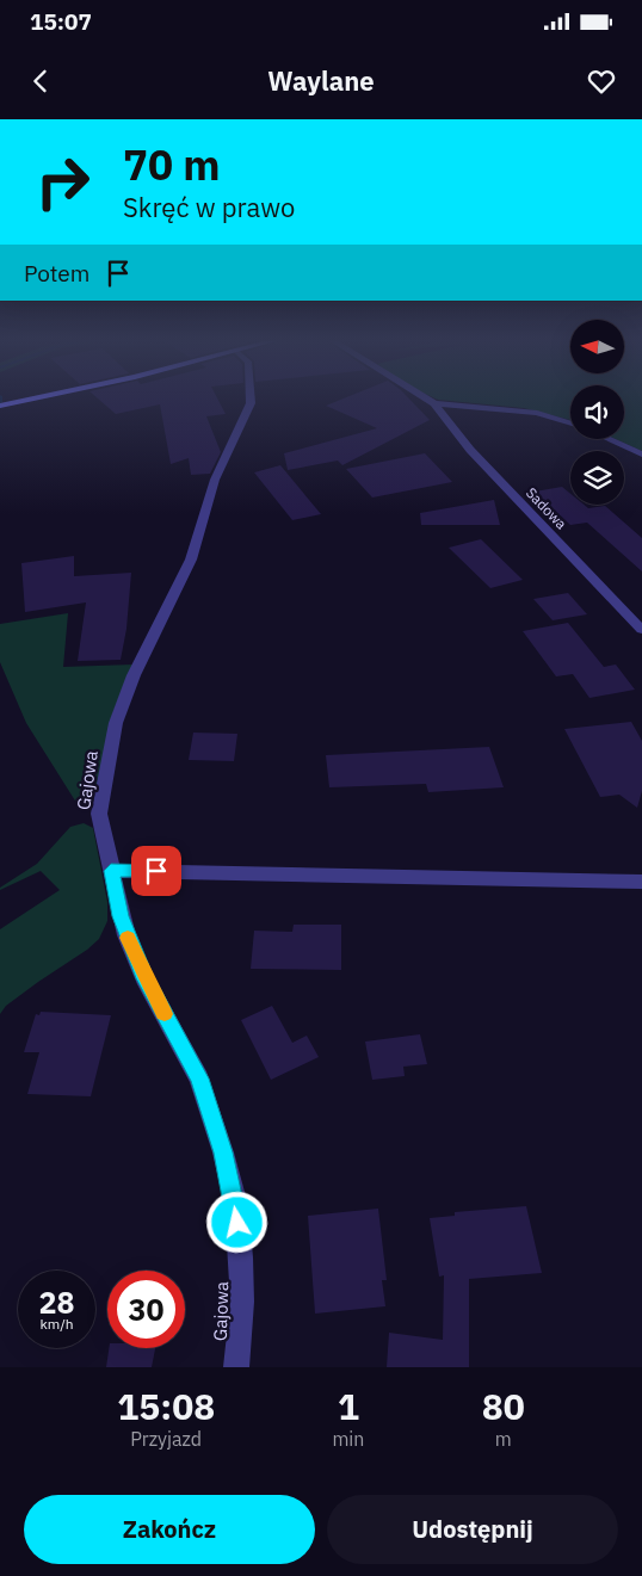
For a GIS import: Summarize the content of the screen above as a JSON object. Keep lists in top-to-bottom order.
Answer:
{
  "streets": {
    "street": ["Sadowa", "Gajowa"]
  },
  "north": "left",
  "page": {
    "status": "15:07",
    "header": "Waylane",
    "turn": ["70 m", "Skręć w prawo"],
    "then": "Potem",
    "speed": "28 km/h",
    "limit": "30",
    "eta": [
      "15:08",
      "Przyjazd",
      "1",
      "min",
      "80",
      "m"
    ],
    "buttons": ["Zakończ", "Udostępnij"]
  }
}
